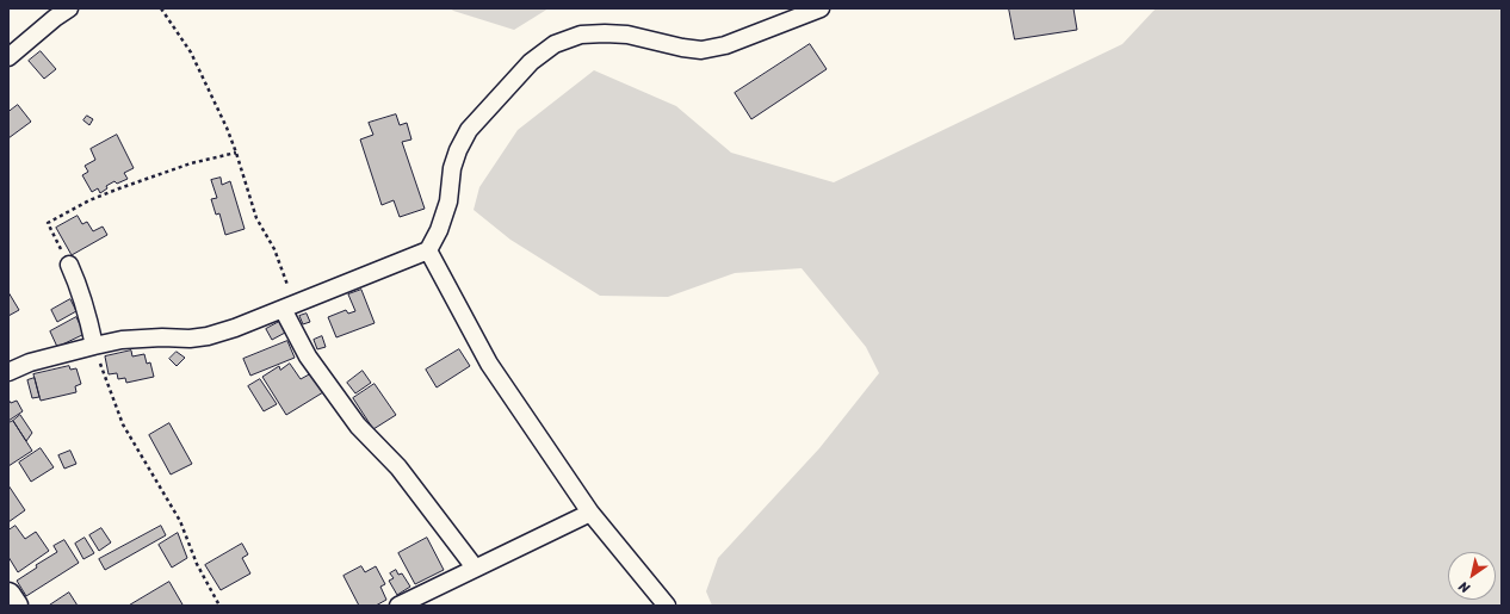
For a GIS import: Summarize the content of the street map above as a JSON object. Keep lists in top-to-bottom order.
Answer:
{
  "north": "bottom left"
}
